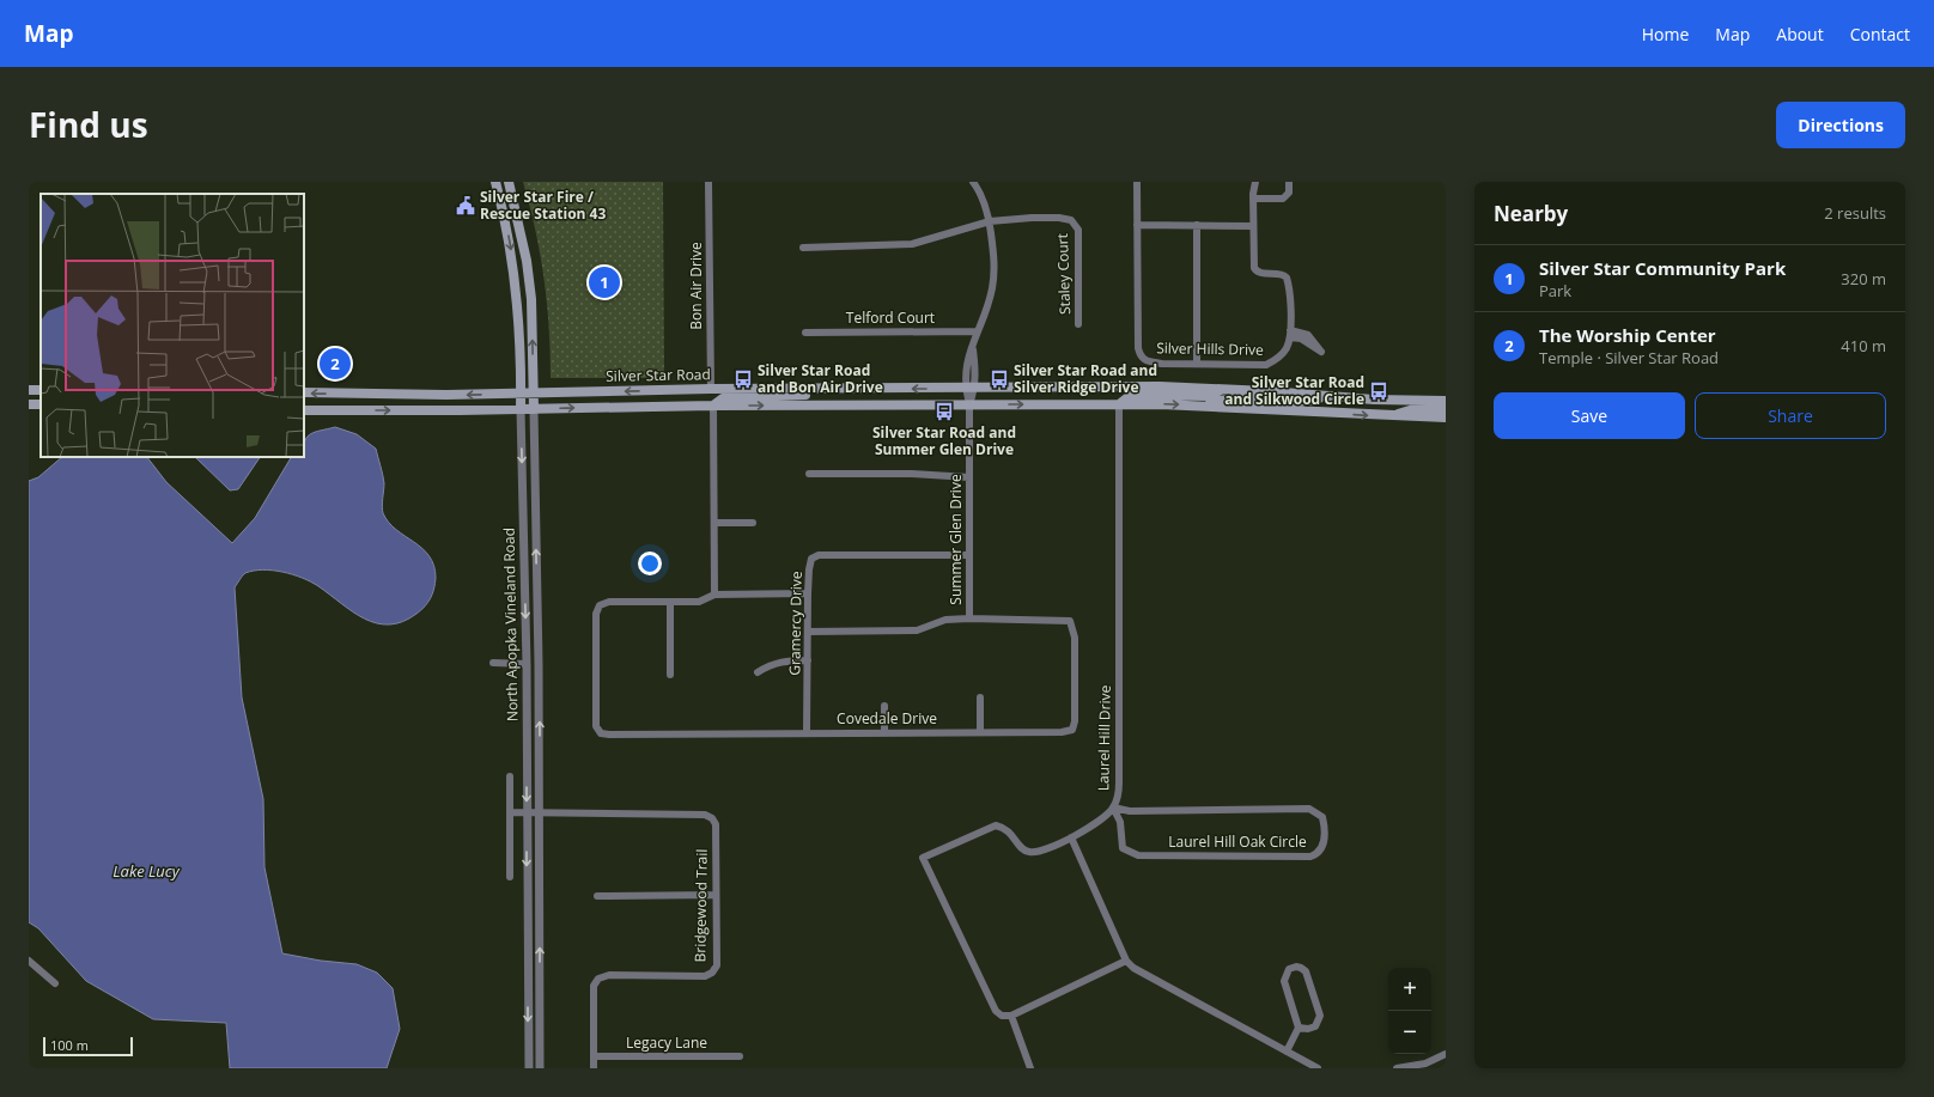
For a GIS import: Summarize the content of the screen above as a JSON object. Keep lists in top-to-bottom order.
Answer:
{
  "streets": {
    "main road": ["Silver Star Road", "North Apopka Vineland Road"],
    "street": [
      "Staley Court",
      "Bon Air Drive",
      "Telford Court",
      "Silver Hills Drive",
      "Summer Glen Drive",
      "Gramercy Drive",
      "Covedale Drive",
      "Laurel Hill Drive",
      "Laurel Hill Oak Circle",
      "Bridgewood Trail",
      "Legacy Lane"
    ]
  },
  "crossings": [
    ["Bon Air Drive", "Silver Star Road"],
    ["Telford Court", "Summer Glen Drive"],
    ["Silver Star Road", "Summer Glen Drive"],
    ["Silver Star Road", "North Apopka Vineland Road"],
    ["Summer Glen Drive", "Gramercy Drive"],
    ["Summer Glen Drive", "Covedale Drive"],
    ["Gramercy Drive", "Covedale Drive"],
    ["North Apopka Vineland Road", "Bridgewood Trail"],
    ["Laurel Hill Drive", "Laurel Hill Oak Circle"],
    ["Bridgewood Trail", "Legacy Lane"]
  ],
  "water": ["Lake Lucy"],
  "places": {
    "public building": ["Silver Star Fire / Rescue Station 43"],
    "bus stop": [
      "Silver Star Road and Bon Air Drive",
      "Silver Star Road and Silver Ridge Drive",
      "Silver Star Road and Silkwood Circle",
      "Silver Star Road and Summer Glen Drive"
    ]
  },
  "scale_bar": "100 m",
  "page": {
    "header": "Map",
    "nav": [
      "Home",
      "Map",
      "About",
      "Contact"
    ],
    "title": "Find us",
    "buttons": [
      "Directions",
      ["Save", "Share"]
    ],
    "heading": ["Nearby", "2 results"],
    "list": [
      {
        "mark": "1",
        "name": "Silver Star Community Park",
        "note": "Park",
        "value": "320 m"
      },
      {
        "mark": "2",
        "name": "The Worship Center",
        "note": "Temple · Silver Star Road",
        "value": "410 m"
      }
    ],
    "pins": ["1", "2"],
    "map_buttons": ["+", "−"],
    "scale": "100 m"
  }
}
